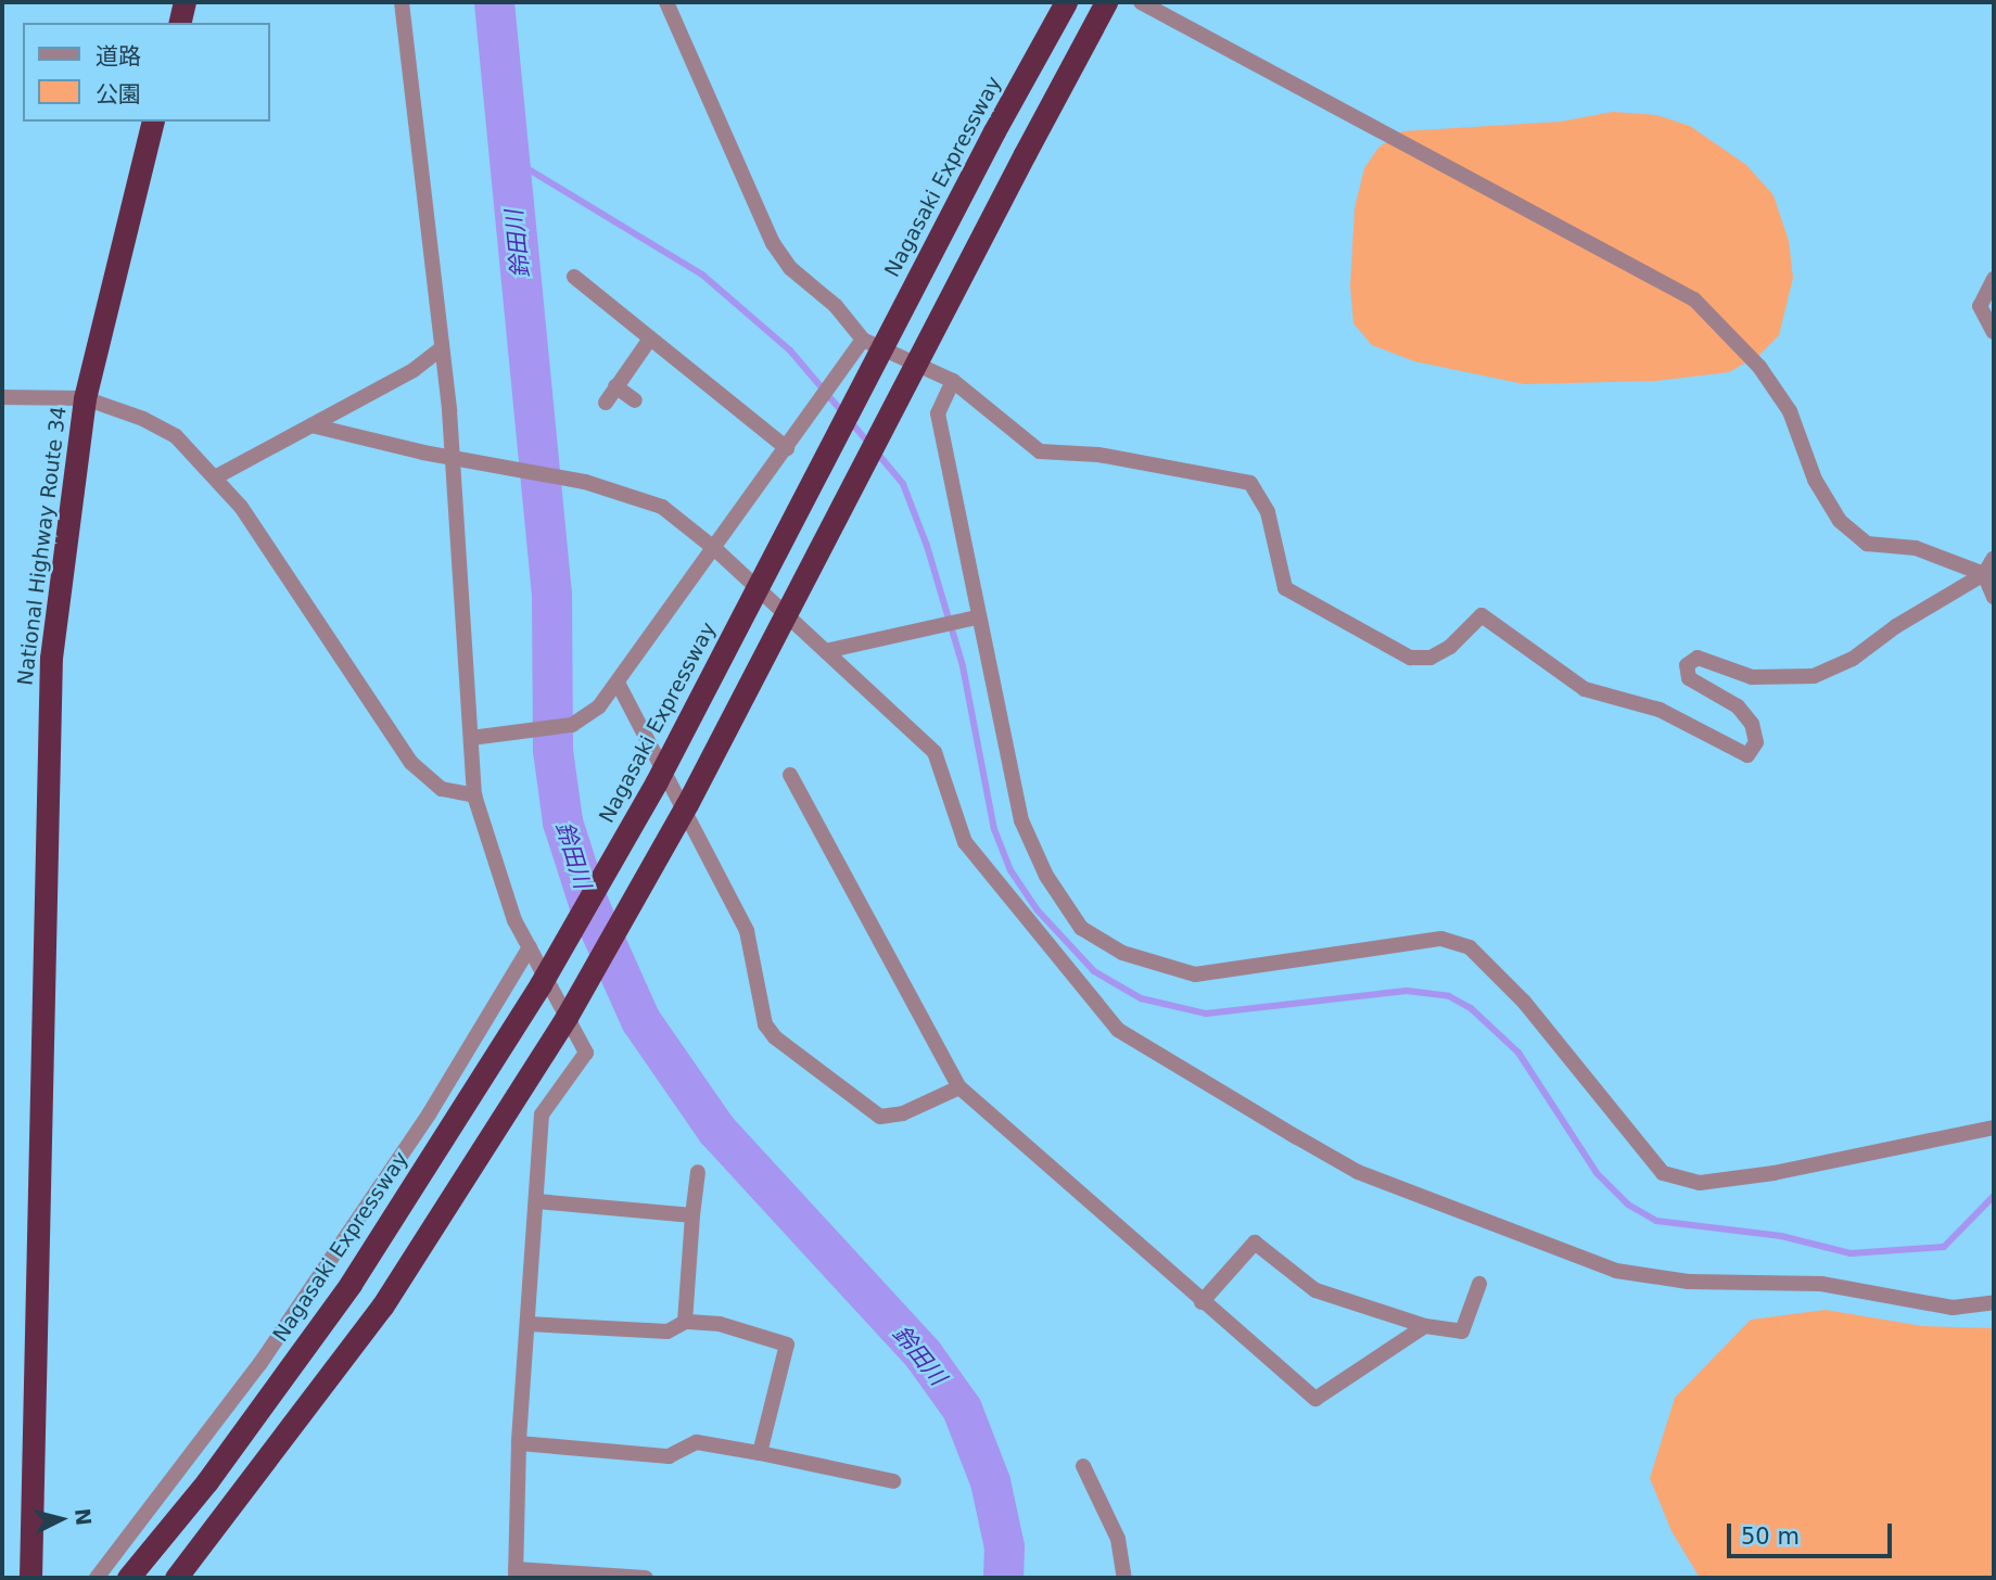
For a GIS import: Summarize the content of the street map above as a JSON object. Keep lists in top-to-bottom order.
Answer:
{
  "streets": {
    "highway": ["Nagasaki Expressway", "National Highway Route 34"]
  },
  "water": ["鈴田川"],
  "legend": ["道路", "公園"],
  "scale_bar": "50 m",
  "north": "right"
}
